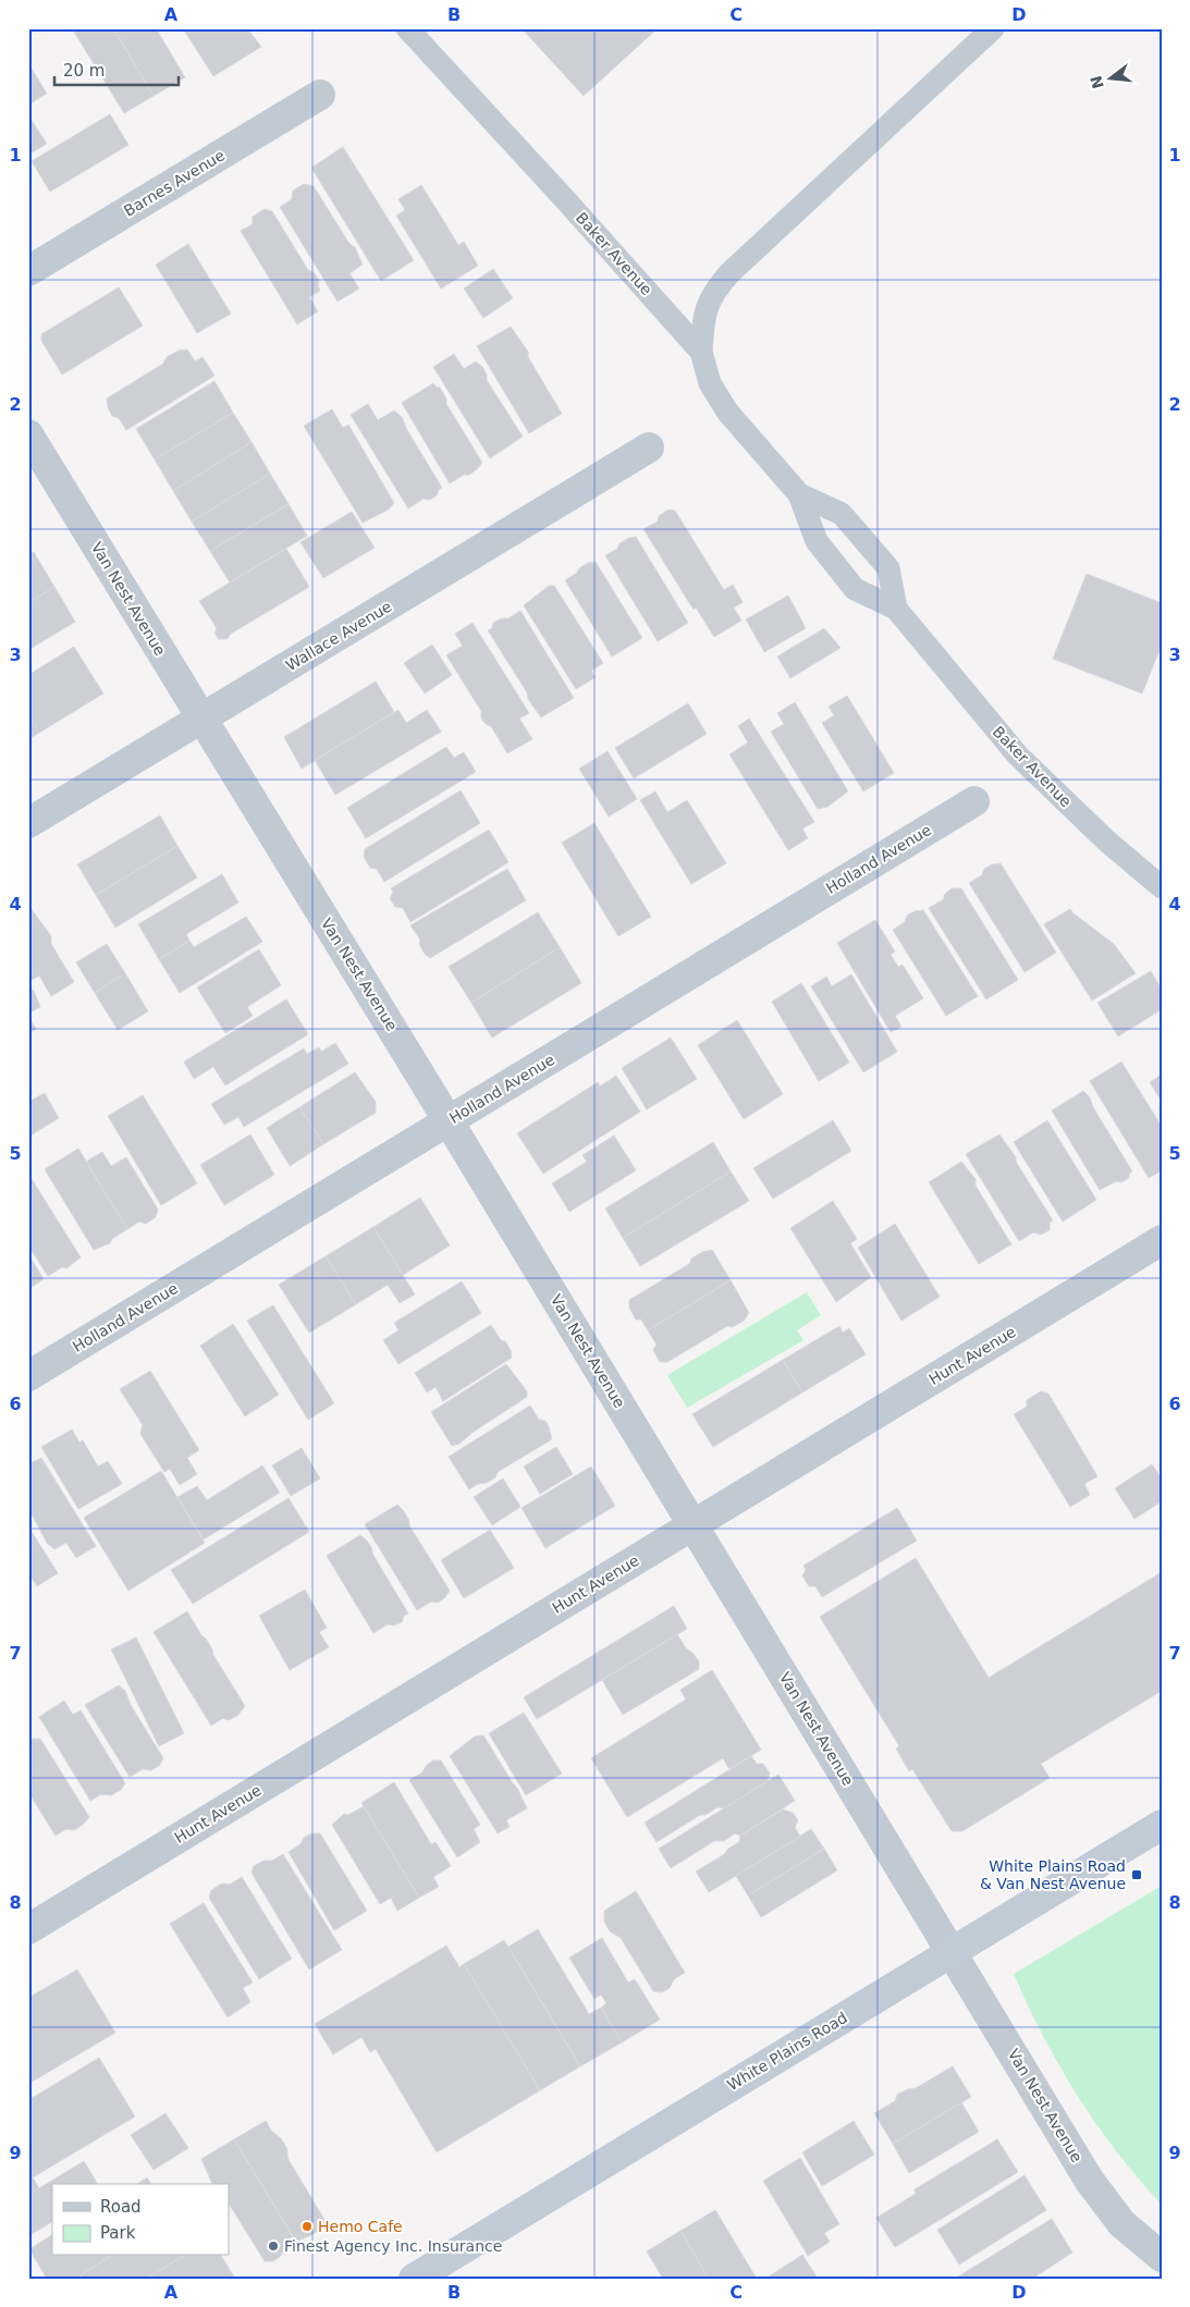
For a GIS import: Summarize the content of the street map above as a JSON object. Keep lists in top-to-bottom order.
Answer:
{
  "streets": {
    "main road": ["White Plains Road"],
    "street": [
      "Barnes Avenue",
      "Van Nest Avenue",
      "Wallace Avenue",
      "Holland Avenue",
      "Hunt Avenue"
    ],
    "lane": ["Baker Avenue"]
  },
  "crossings": [
    ["Van Nest Avenue", "Wallace Avenue"],
    ["Van Nest Avenue", "Holland Avenue"],
    ["Van Nest Avenue", "Hunt Avenue"],
    ["Van Nest Avenue", "White Plains Road"]
  ],
  "places": {
    "transit": ["White Plains Road & Van Nest Avenue"],
    "other": ["Hemo Cafe", "Finest Agency Inc. Insurance"]
  },
  "legend": ["Road", "Park"],
  "scale_bar": "20 m",
  "north": "left",
  "grid": {
    "columns": [
      "A",
      "B",
      "C",
      "D"
    ],
    "rows": [
      "1",
      "2",
      "3",
      "4",
      "5",
      "6",
      "7",
      "8",
      "9"
    ]
  }
}
